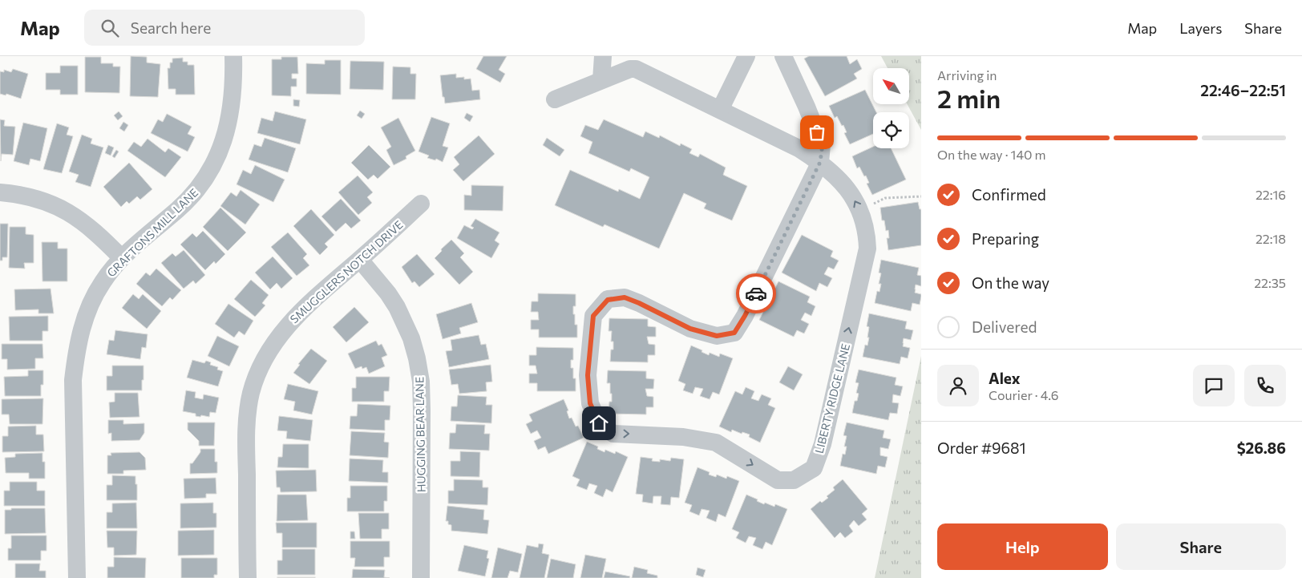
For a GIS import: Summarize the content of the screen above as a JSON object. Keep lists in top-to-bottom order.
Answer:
{
  "streets": {
    "street": [
      "GRAFTONS MILL LANE",
      "SMUGGLERS NOTCH DRIVE",
      "LIBERTY RIDGE LANE",
      "HUGGING BEAR LANE"
    ]
  },
  "crossings": [
    ["SMUGGLERS NOTCH DRIVE", "HUGGING BEAR LANE"]
  ],
  "north": "top left",
  "page": {
    "header": "Map",
    "search": "Search here",
    "nav": ["Map", "Layers", "Share"],
    "heading": ["2 min", "Arriving in", "22:46–22:51"],
    "panel": [
      "Alex",
      "Courier · 4.6",
      "Order #9681",
      "$26.86"
    ],
    "bar": "On the way · 140 m",
    "list": [
      ["Confirmed", "22:16"],
      ["Preparing", "22:18"],
      ["On the way", "22:35"],
      "Delivered"
    ],
    "buttons": ["Help", "Share"]
  }
}
